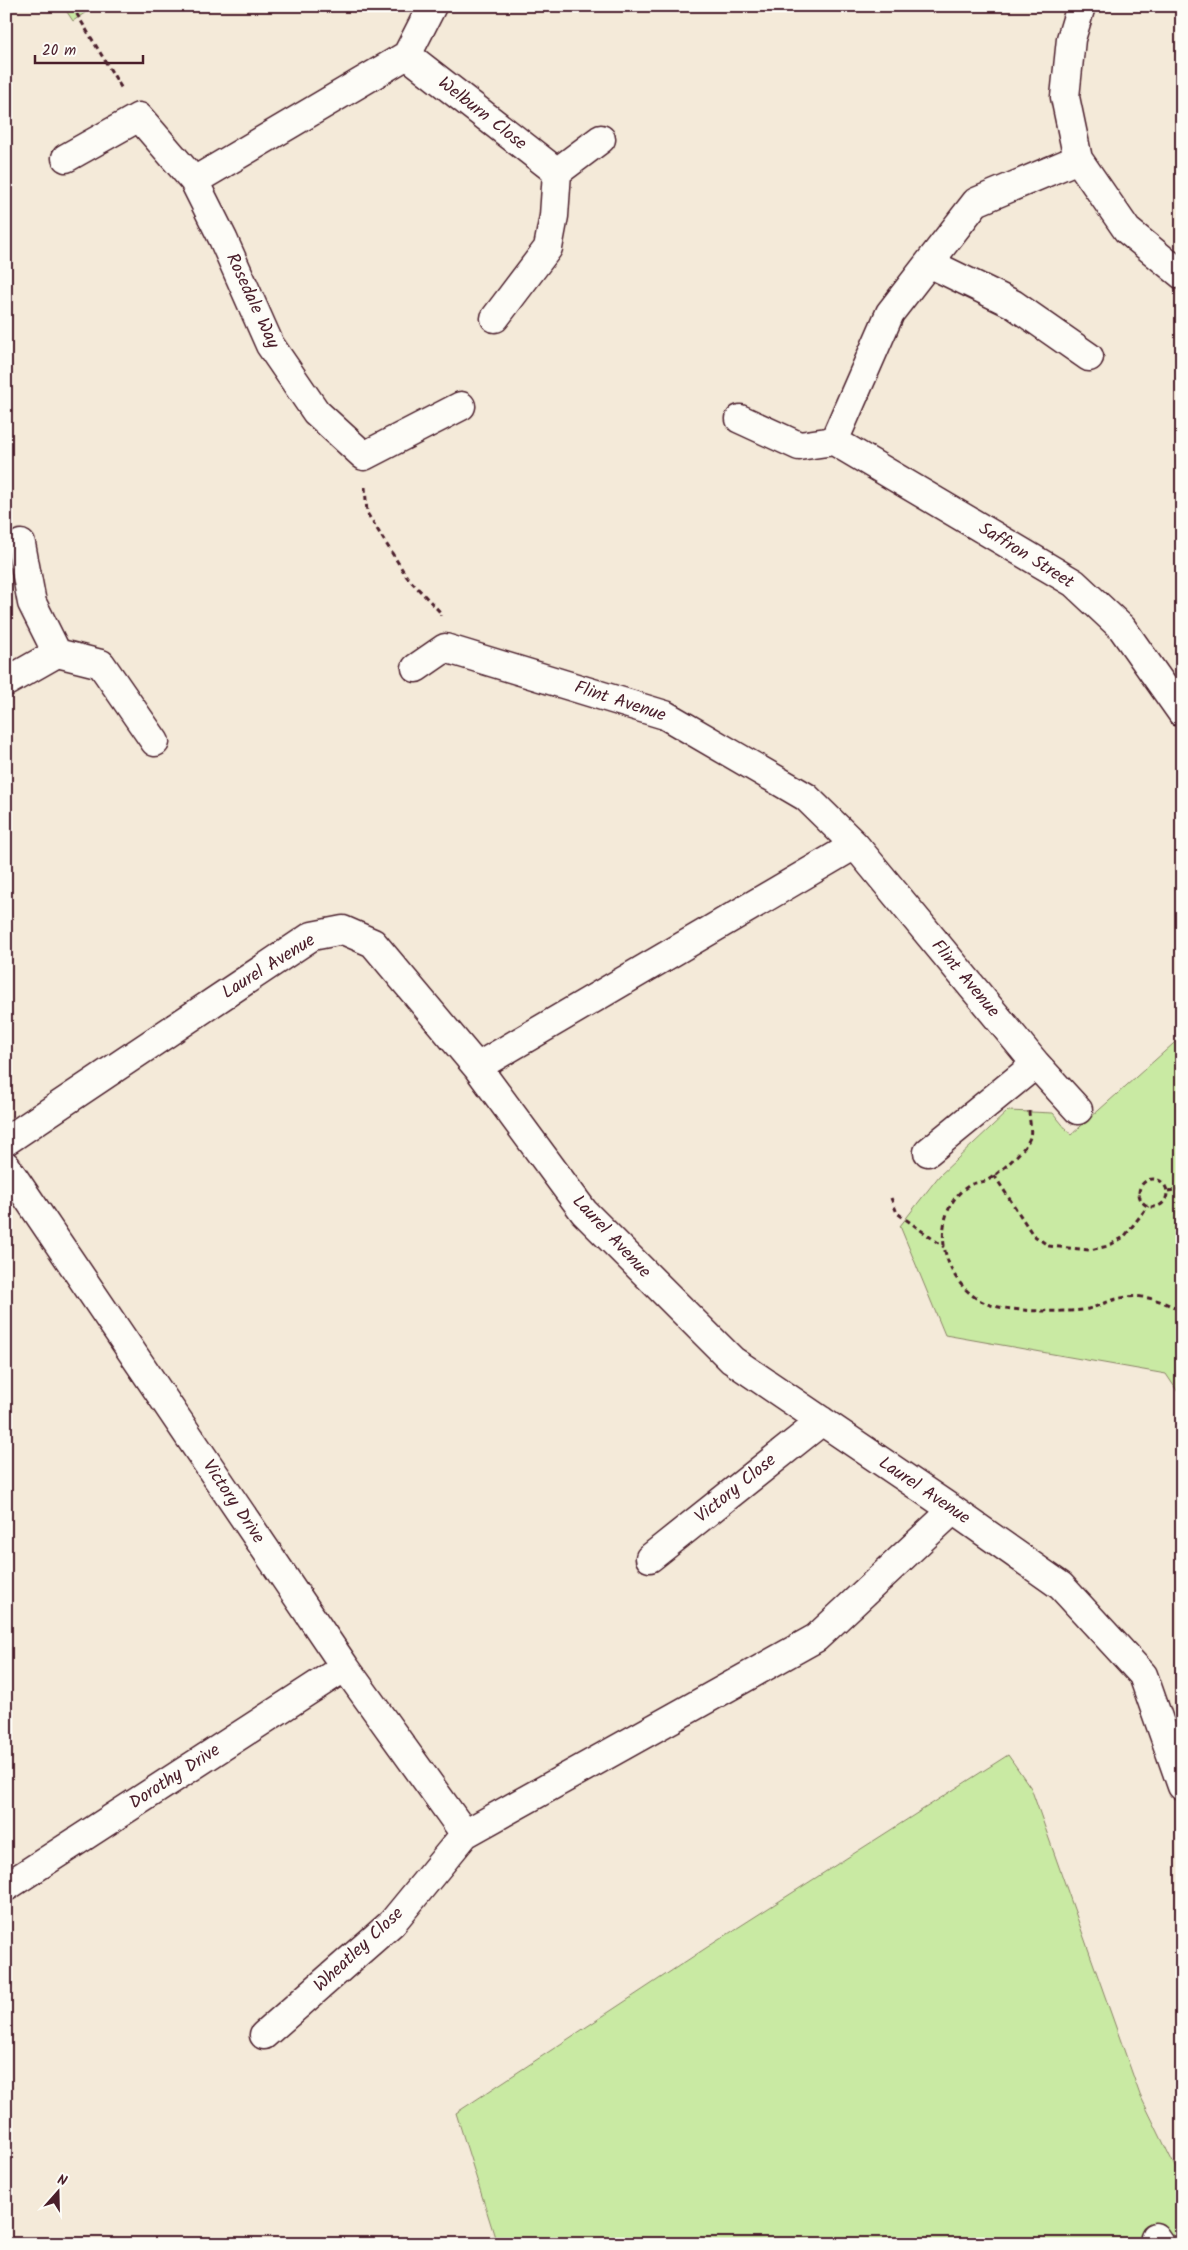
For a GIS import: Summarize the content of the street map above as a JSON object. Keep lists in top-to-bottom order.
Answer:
{
  "streets": {
    "street": [
      "Welburn Close",
      "Rosedale Way",
      "Saffron Street",
      "Flint Avenue",
      "Laurel Avenue",
      "Victory Close",
      "Victory Drive",
      "Dorothy Drive",
      "Wheatley Close"
    ]
  },
  "crossings": [
    ["Laurel Avenue", "Victory Close"],
    ["Victory Drive", "Dorothy Drive"],
    ["Victory Drive", "Wheatley Close"]
  ],
  "scale_bar": "20 m",
  "north": "top"
}
